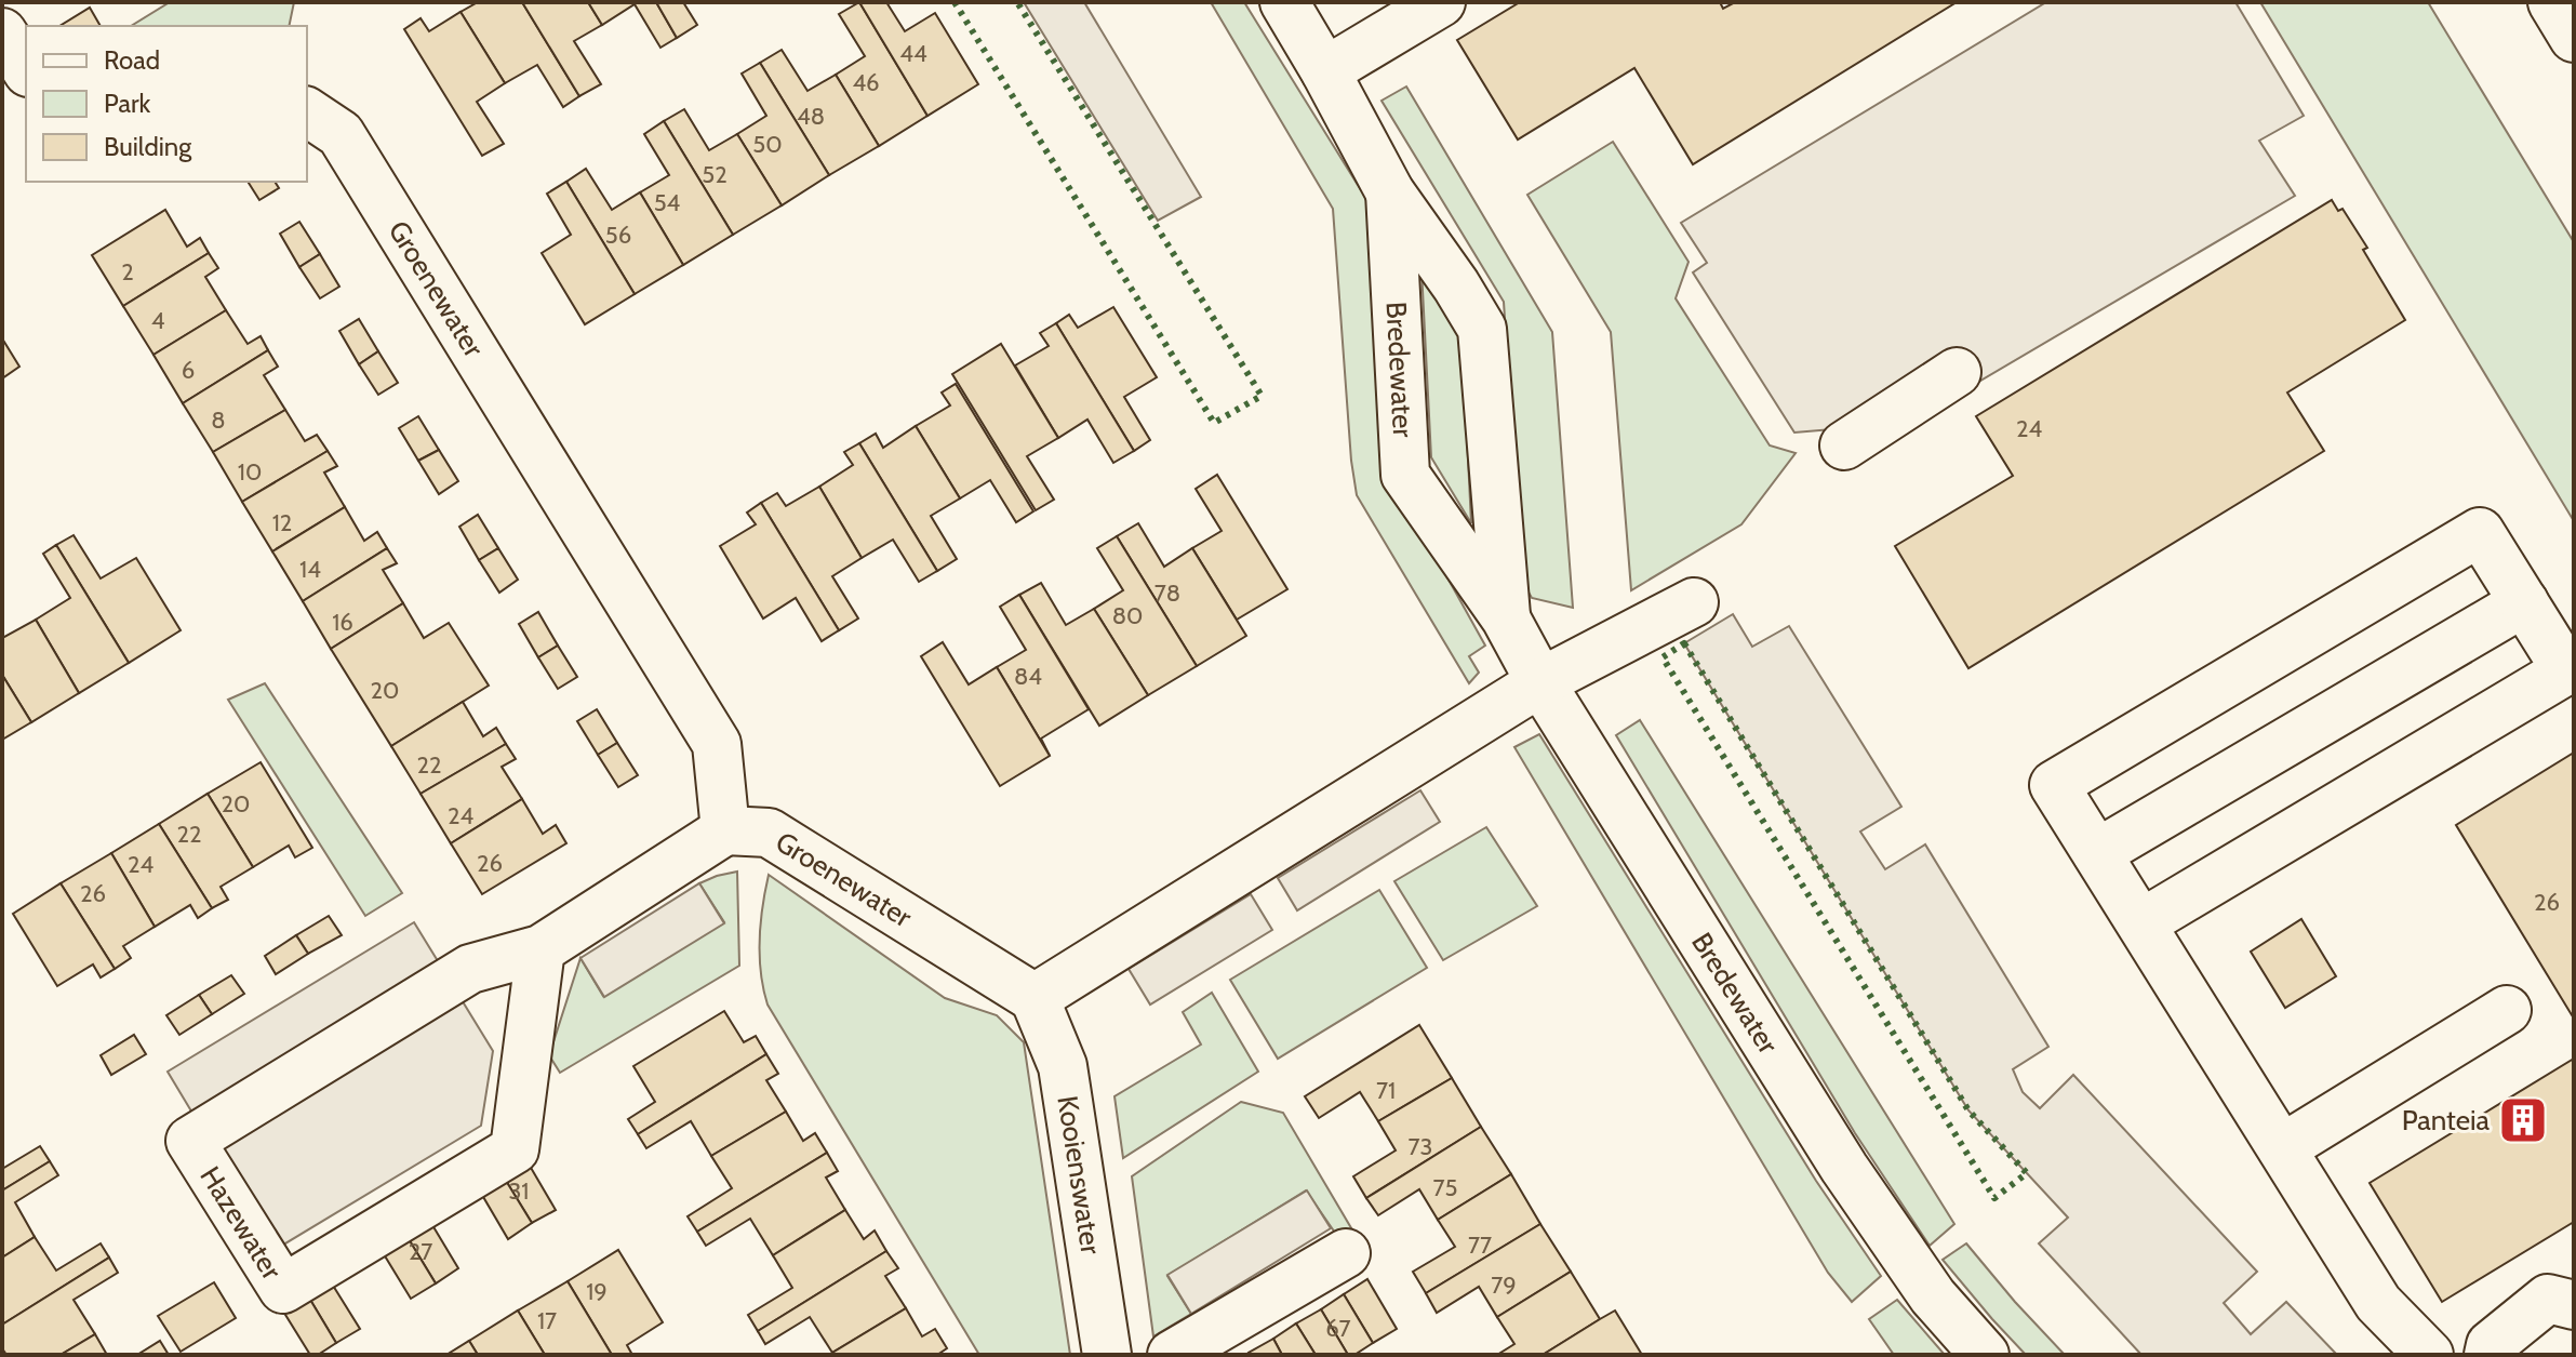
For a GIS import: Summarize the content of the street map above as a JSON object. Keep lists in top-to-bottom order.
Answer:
{
  "streets": {
    "street": [
      "Groenewater",
      "Bredewater",
      "Kooienswater",
      "Hazewater"
    ]
  },
  "crossings": [
    ["Groenewater", "Kooienswater"],
    ["Groenewater", "Hazewater"]
  ],
  "places": {
    "building": ["Panteia"]
  },
  "house_numbers": [
    "44",
    "46",
    "48",
    "50",
    "52",
    "54",
    "56",
    "2",
    "4",
    "6",
    "8",
    "24",
    "10",
    "12",
    "14",
    "78",
    "80",
    "16",
    "84",
    "20",
    "22",
    "20",
    "24",
    "22",
    "26",
    "24",
    "26",
    "26",
    "71",
    "73",
    "75",
    "31",
    "77",
    "27",
    "79",
    "19",
    "17",
    "67"
  ],
  "legend": ["Road", "Park", "Building"]
}
